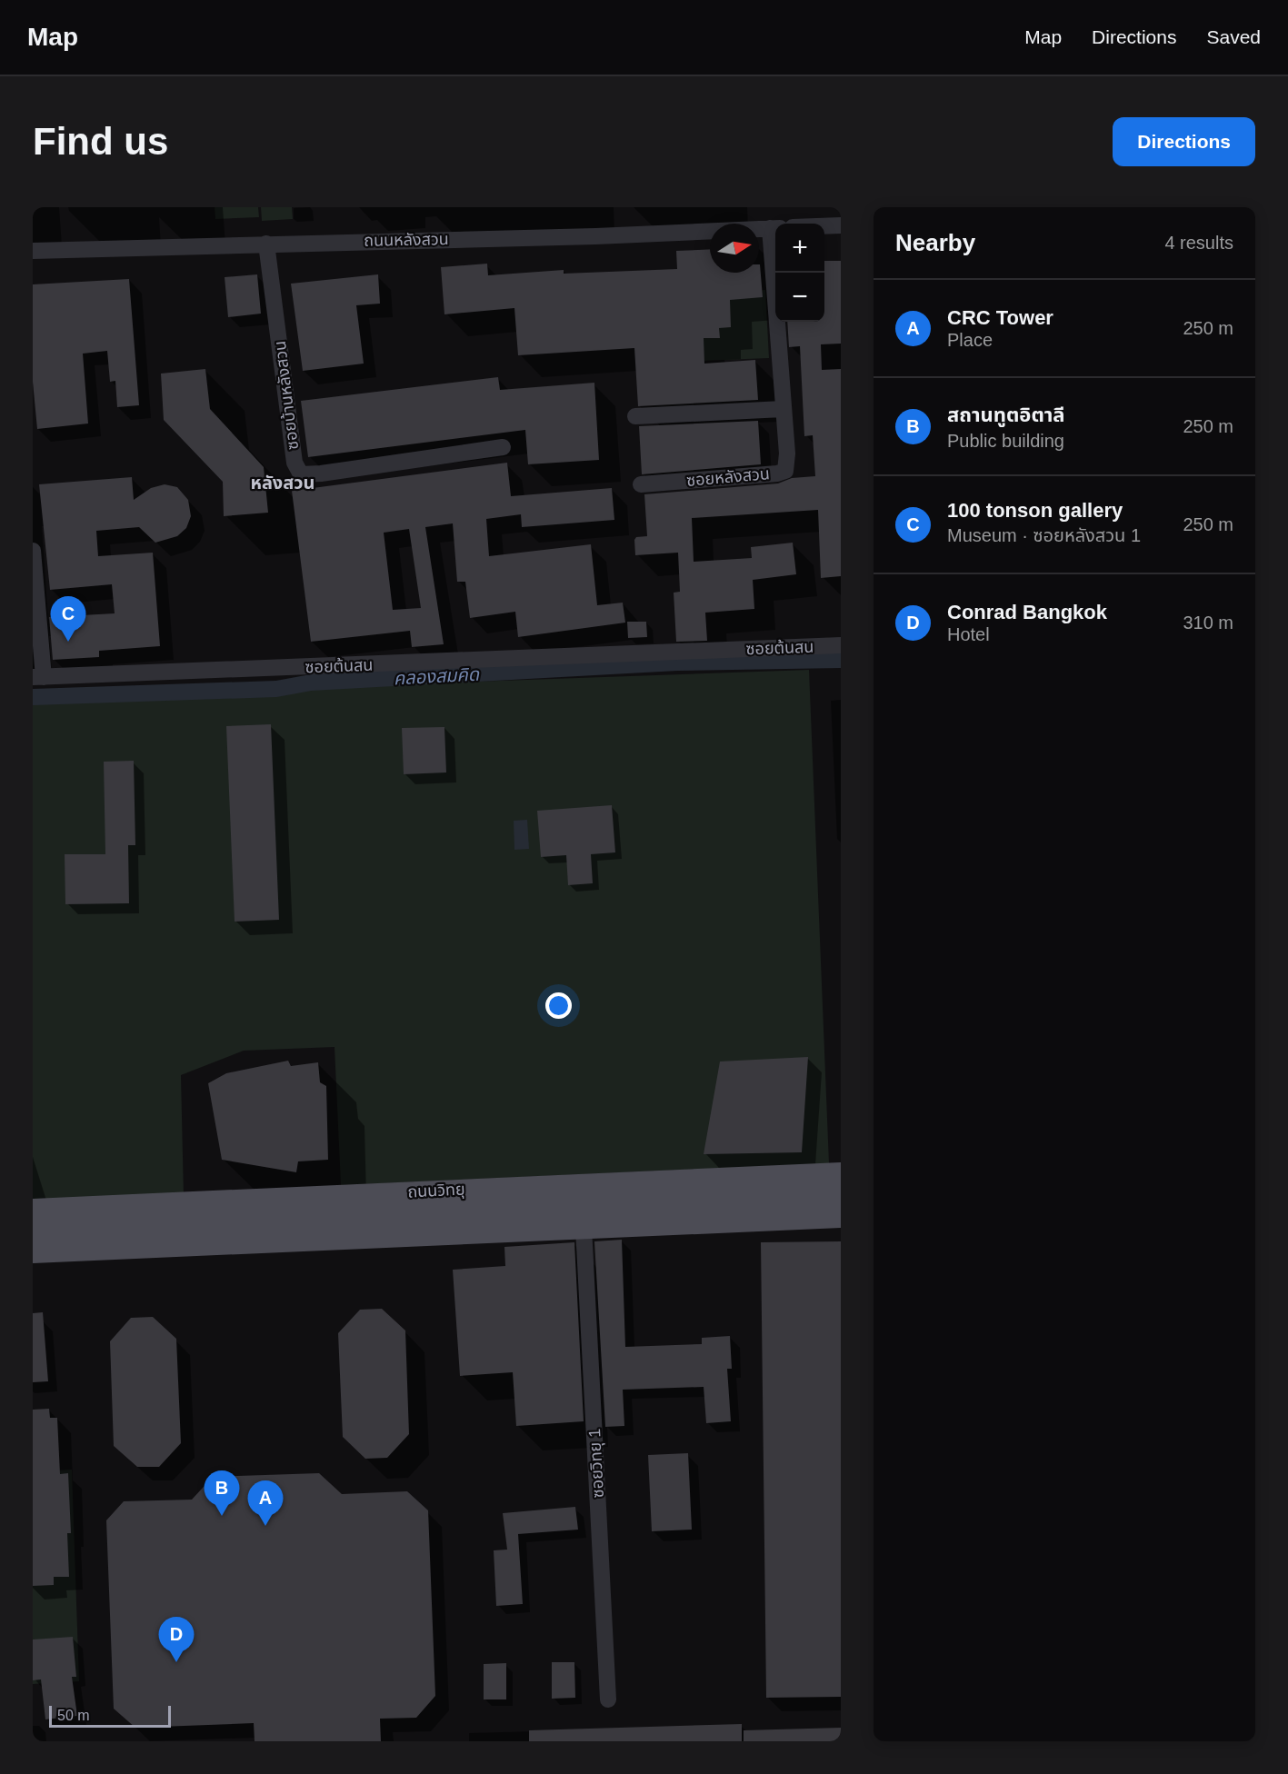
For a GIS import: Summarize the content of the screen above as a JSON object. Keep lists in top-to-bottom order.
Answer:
{
  "streets": {
    "main road": ["ถนนวิทยุ"],
    "street": [
      "ถนนหลังสวน",
      "ซอยบ้านหลังสวน",
      "ซอยหลังสวน",
      "ซอยต้นสน",
      "ซอยวิทยุ 1"
    ]
  },
  "crossings": [
    ["ถนนหลังสวน", "ซอยบ้านหลังสวน"],
    ["ถนนหลังสวน", "ซอยหลังสวน"],
    ["ถนนวิทยุ", "ซอยวิทยุ 1"]
  ],
  "districts": ["หลังสวน"],
  "water": ["คลองสมคิด"],
  "scale_bar": "50 m",
  "north": "right",
  "page": {
    "header": "Map",
    "nav": ["Map", "Directions", "Saved"],
    "buttons": "Directions",
    "title": "Find us",
    "heading": ["Nearby", "4 results"],
    "map_buttons": ["+", "−"],
    "list": [
      {
        "mark": "A",
        "name": "CRC Tower",
        "note": "Place",
        "value": "250 m"
      },
      {
        "mark": "B",
        "name": "สถานทูตอิตาลี",
        "note": "Public building",
        "value": "250 m"
      },
      {
        "mark": "C",
        "name": "100 tonson gallery",
        "note": "Museum · ซอยหลังสวน 1",
        "value": "250 m"
      },
      {
        "mark": "D",
        "name": "Conrad Bangkok",
        "note": "Hotel",
        "value": "310 m"
      }
    ],
    "pins": [
      "C",
      "B",
      "A",
      "D"
    ],
    "scale": "50 m"
  }
}
